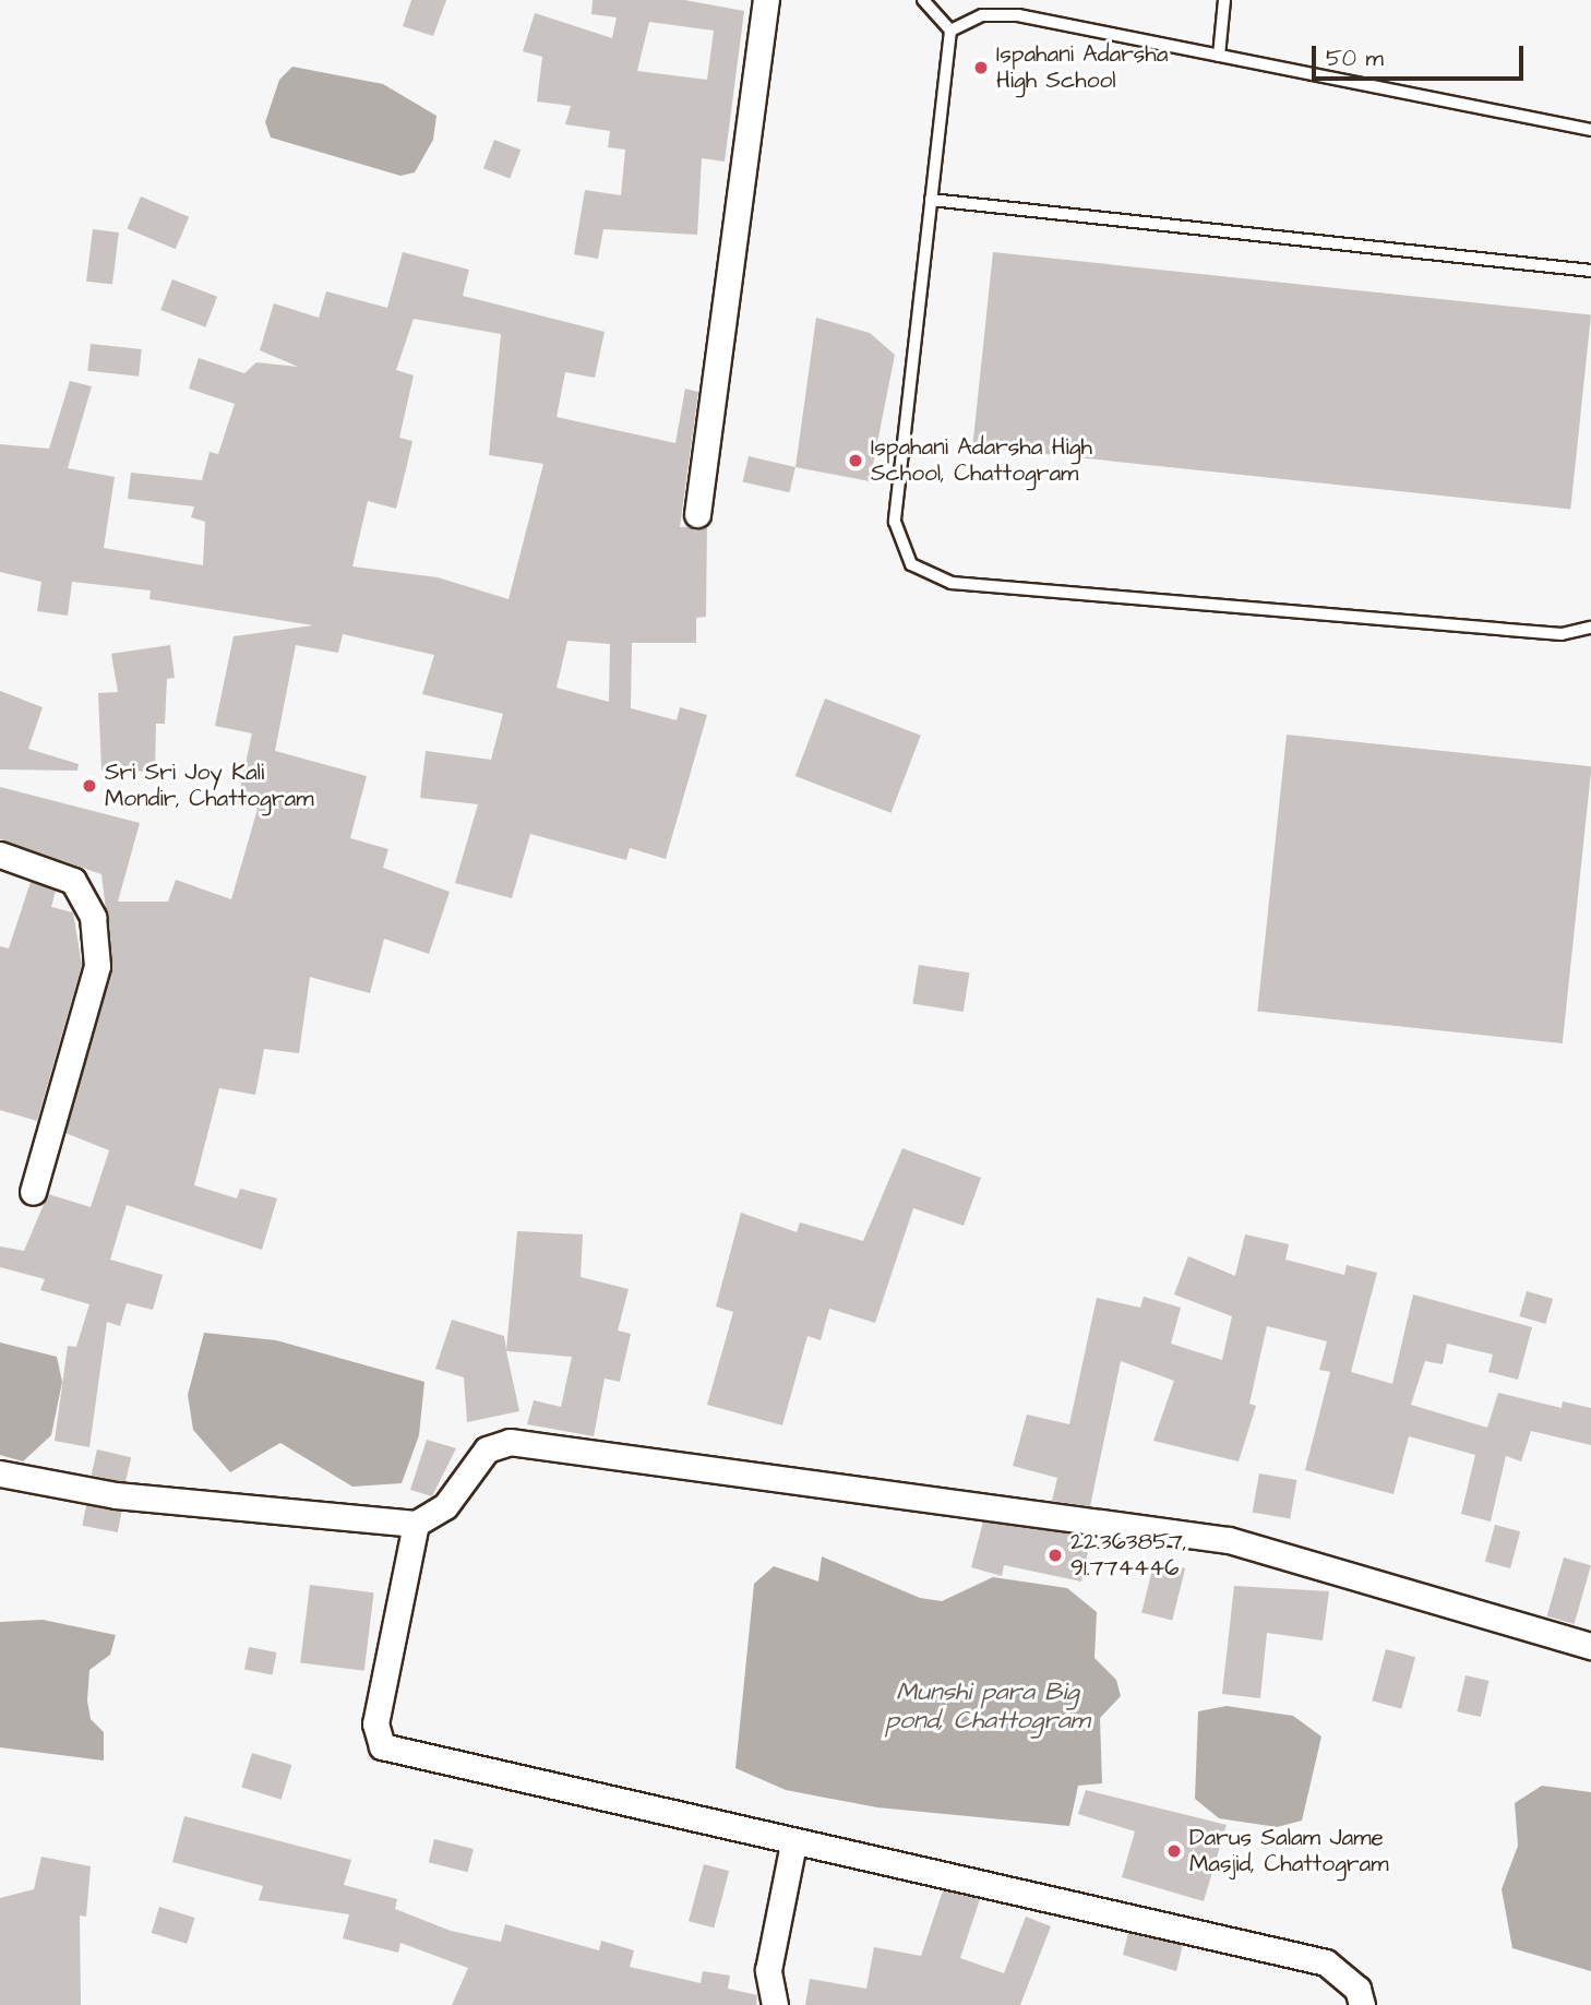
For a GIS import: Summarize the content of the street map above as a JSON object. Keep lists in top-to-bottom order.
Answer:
{
  "water": ["Munshi para Big pond, Chattogram"],
  "places": [
    "Ispahani Adarsha High School",
    "Ispahani Adarsha High School, Chattogram",
    "Sri Sri Joy Kali Mondir, Chattogram",
    "22.363857, 91.774446",
    "Darus Salam Jame Masjid, Chattogram"
  ],
  "scale_bar": "50 m"
}
